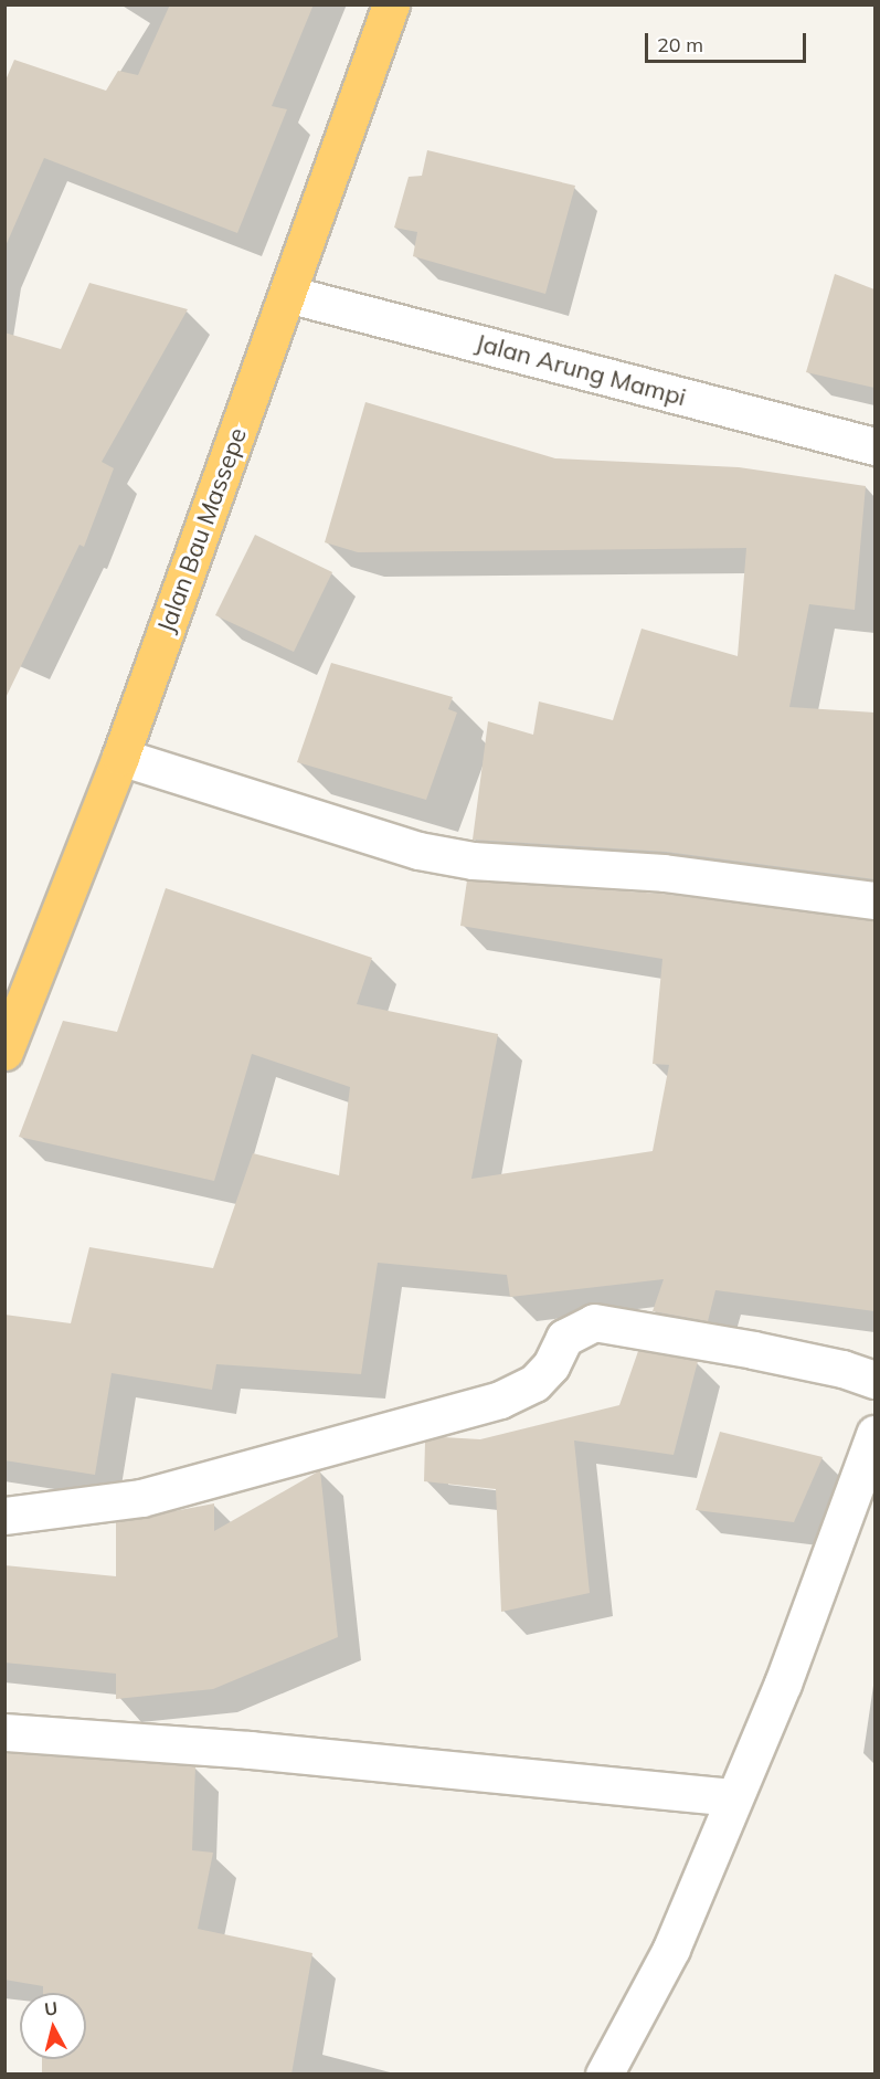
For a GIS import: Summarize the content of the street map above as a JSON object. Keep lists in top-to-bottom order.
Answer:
{
  "streets": {
    "highway": ["Jalan Bau Massepe"],
    "street": ["Jalan Arung Mampi"]
  },
  "crossings": [
    ["Jalan Arung Mampi", "Jalan Bau Massepe"]
  ],
  "scale_bar": "20 m",
  "north": "top"
}
